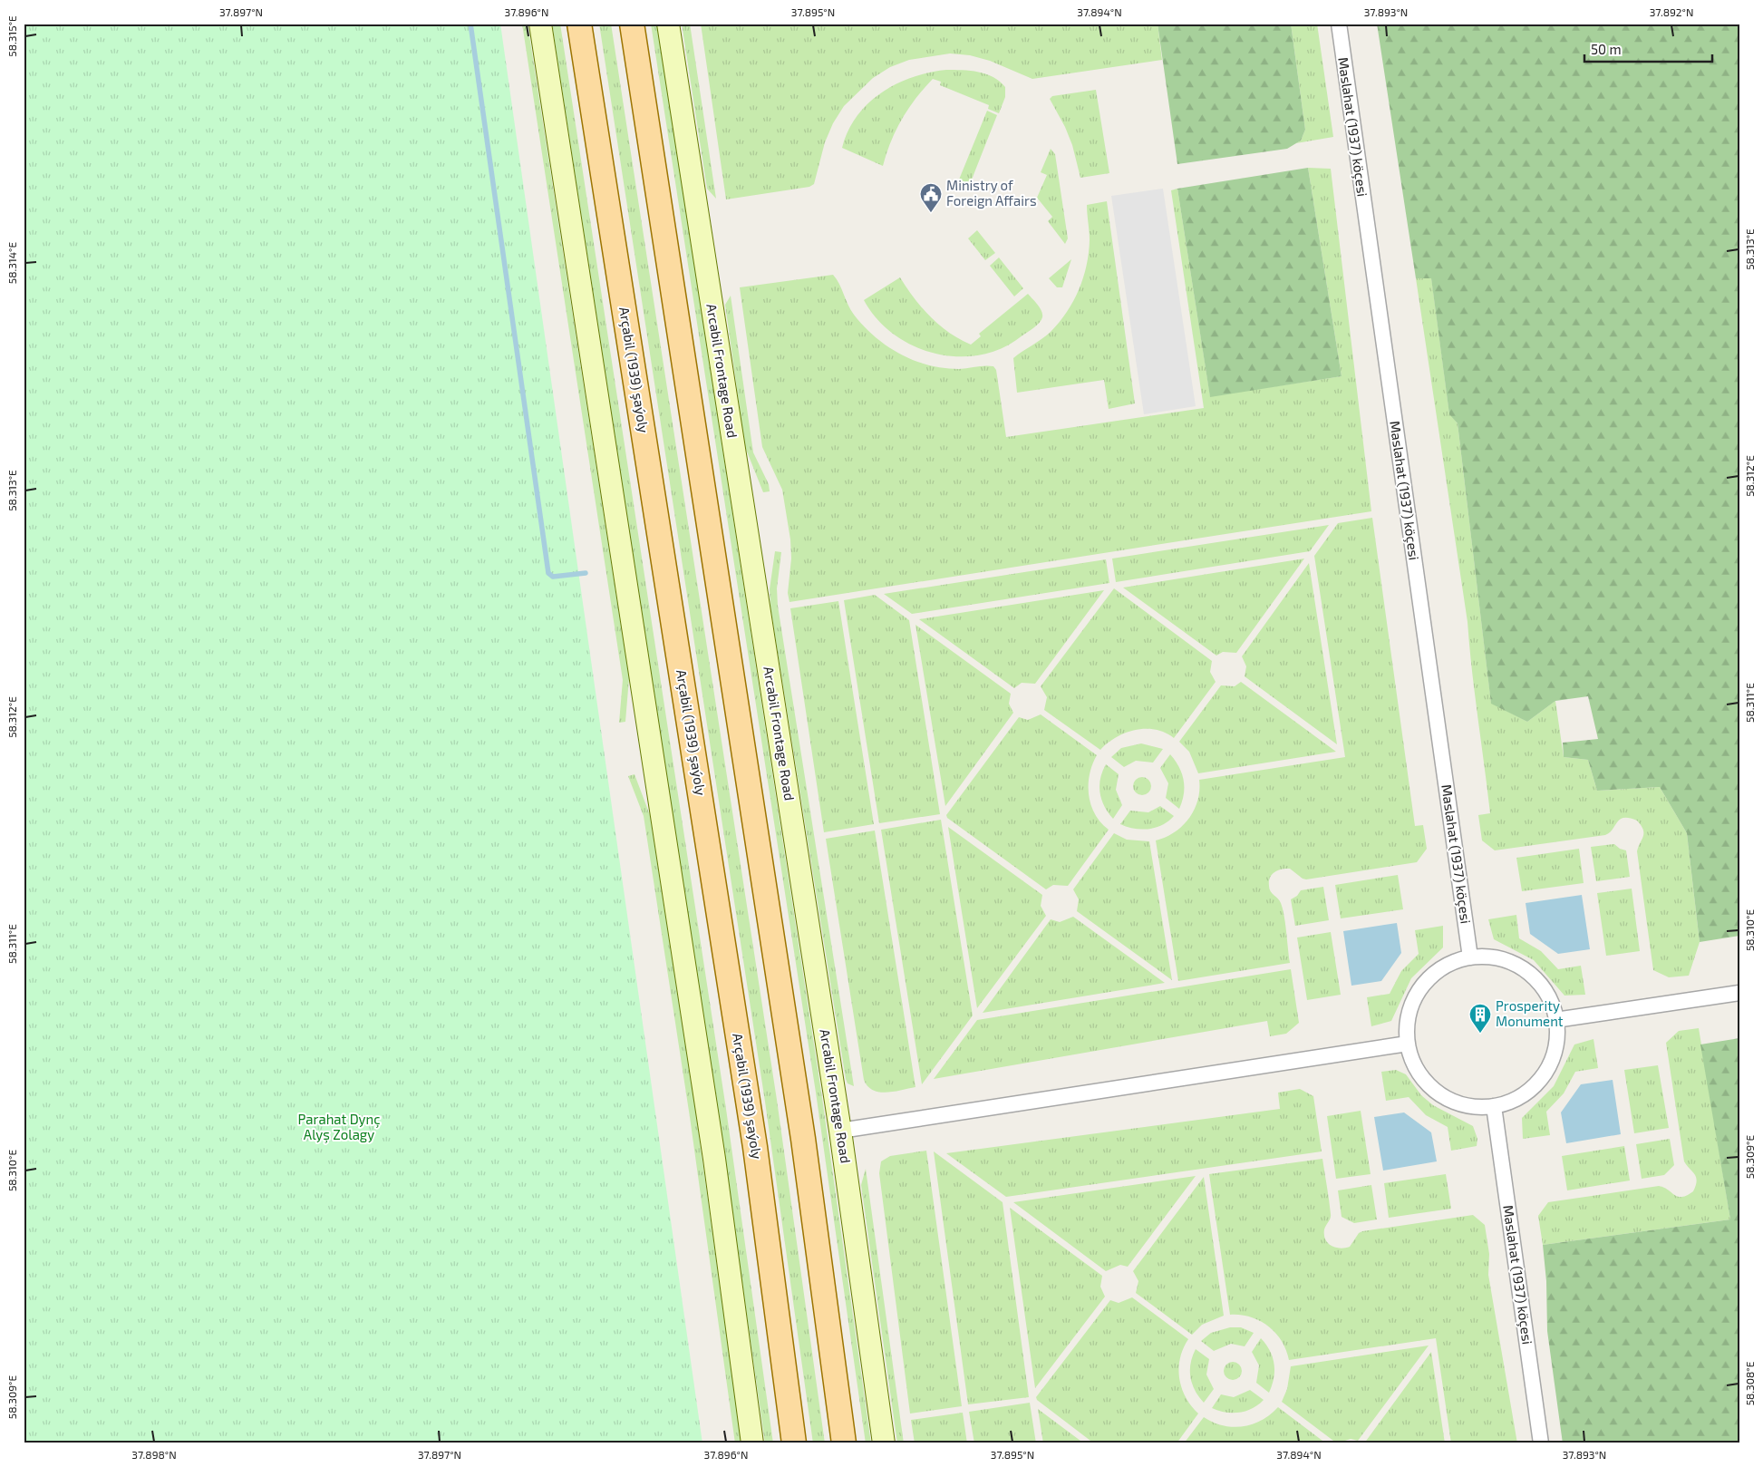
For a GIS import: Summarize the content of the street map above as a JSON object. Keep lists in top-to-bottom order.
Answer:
{
  "streets": {
    "main road": ["Arçabil (1939) şaýoly"],
    "street": ["Maslahat (1937) köçesi", "Arcabil Frontage Road"]
  },
  "parks": ["Parahat Dynç Alyş Zolagy"],
  "places": {
    "public building": ["Ministry of Foreign Affairs"],
    "building": ["Prosperity Monument"]
  },
  "scale_bar": "50 m",
  "coordinates": [
    "37.897°N",
    "37.896°N",
    "37.895°N",
    "37.894°N",
    "37.893°N",
    "37.892°N",
    "58.315°E",
    "58.313°E",
    "58.314°E",
    "58.312°E",
    "58.311°E",
    "58.310°E",
    "58.309°E",
    "58.308°E",
    "37.898°N"
  ]
}
